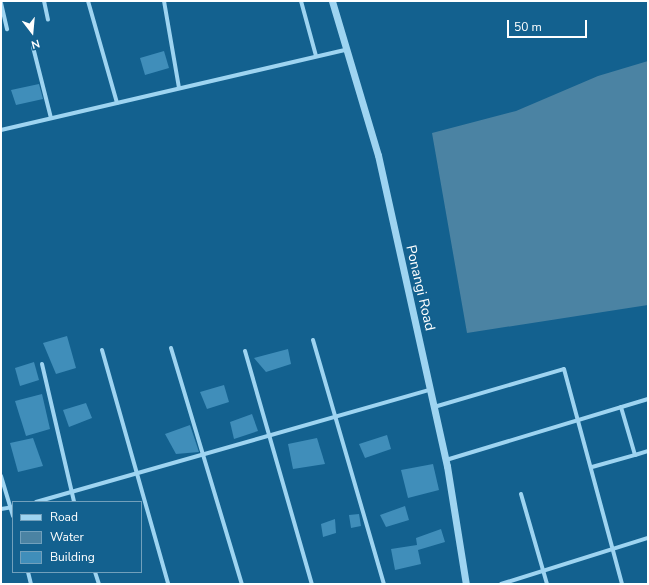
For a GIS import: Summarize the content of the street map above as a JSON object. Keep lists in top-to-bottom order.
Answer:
{
  "streets": {
    "street": ["Ponangi Road"]
  },
  "legend": ["Road", "Water", "Building"],
  "scale_bar": "50 m",
  "north": "bottom"
}
